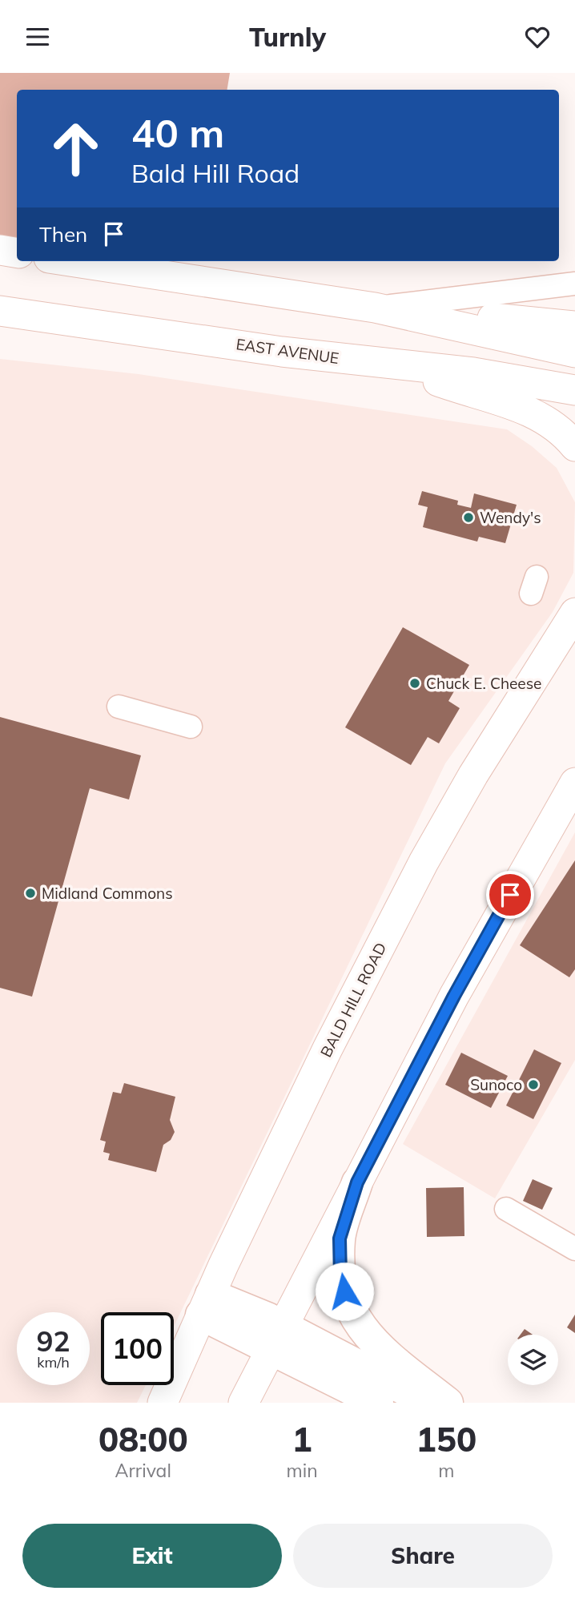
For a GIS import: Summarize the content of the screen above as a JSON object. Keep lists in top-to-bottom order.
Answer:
{
  "streets": {
    "main road": ["EAST AVENUE", "BALD HILL ROAD"]
  },
  "places": [
    "Wendy's",
    "Chuck E. Cheese",
    "Midland Commons",
    "Sunoco"
  ],
  "page": {
    "header": "Turnly",
    "turn": ["40 m", "Bald Hill Road"],
    "then": "Then",
    "speed": "92 km/h",
    "limit": "100",
    "eta": [
      "08:00",
      "Arrival",
      "1",
      "min",
      "150",
      "m"
    ],
    "buttons": ["Exit", "Share"]
  }
}
